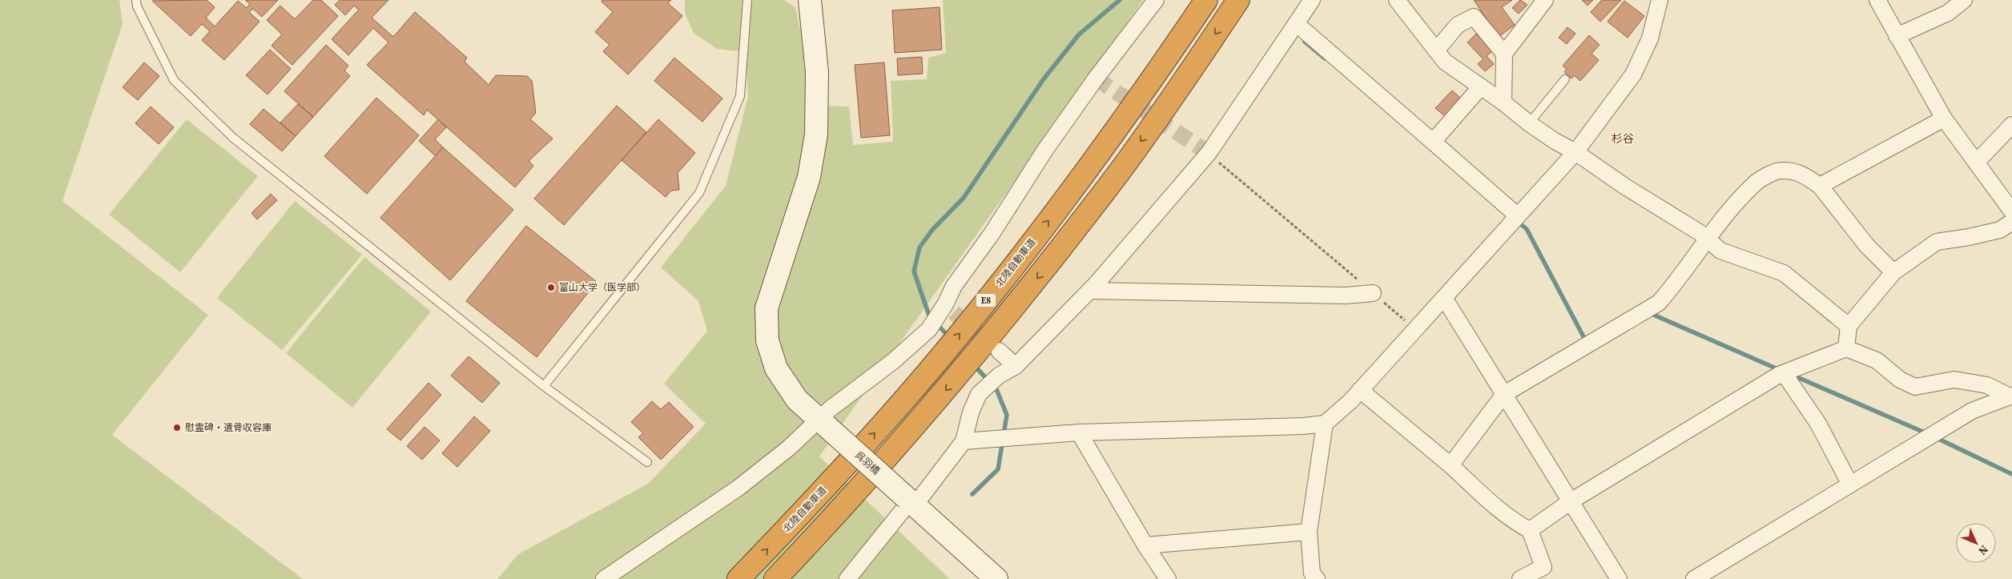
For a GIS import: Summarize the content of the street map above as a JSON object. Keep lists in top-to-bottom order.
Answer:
{
  "streets": {
    "highway": ["北陸自動車道", "E8"],
    "street": ["呉羽橋"]
  },
  "districts": ["杉谷"],
  "places": ["富山大学（医学部）", "慰霊碑・遺骨収容庫"],
  "north": "bottom right"
}
